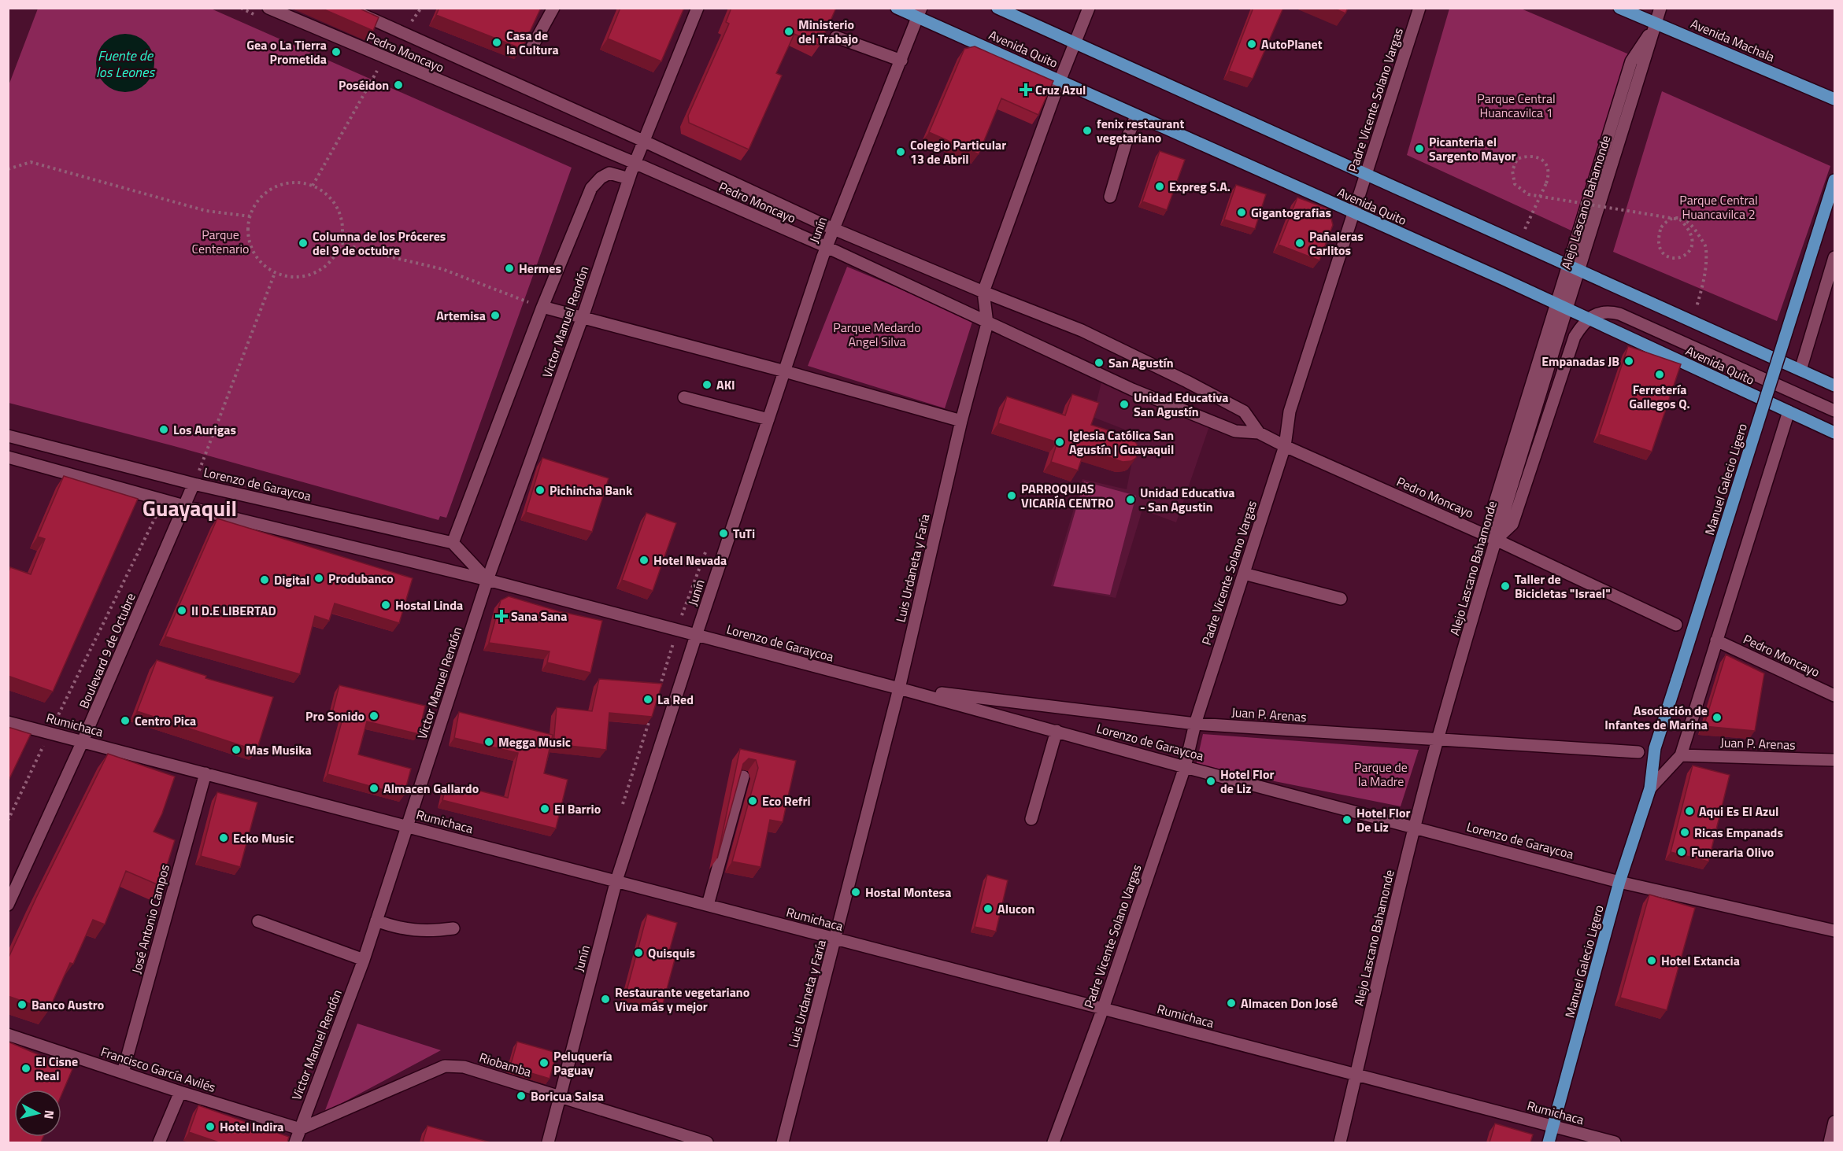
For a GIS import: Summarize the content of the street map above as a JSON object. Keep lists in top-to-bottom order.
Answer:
{
  "streets": {
    "main road": ["Avenida Machala", "Avenida Quito", "Manuel Galecio Ligero"],
    "street": [
      "Pedro Moncayo",
      "Padre Vicente Solano Vargas",
      "Alejo Lascano Bahamonde",
      "Junín",
      "Victor Manuel Rendón",
      "Lorenzo de Garaycoa",
      "Luis Urdaneta y Faría",
      "Boulevard 9 de Octubre",
      "Juan P. Arenas",
      "Rumichaca",
      "José Antonio Campos",
      "Riobamba",
      "Francisco García Avilés"
    ]
  },
  "crossings": [
    ["Avenida Machala", "Alejo Lascano Bahamonde"],
    ["Avenida Quito", "Padre Vicente Solano Vargas"],
    ["Avenida Quito", "Alejo Lascano Bahamonde"],
    ["Avenida Quito", "Junín"],
    ["Avenida Quito", "Manuel Galecio Ligero"],
    ["Avenida Quito", "Luis Urdaneta y Faría"],
    ["Pedro Moncayo", "Padre Vicente Solano Vargas"],
    ["Pedro Moncayo", "Alejo Lascano Bahamonde"],
    ["Pedro Moncayo", "Junín"],
    ["Pedro Moncayo", "Victor Manuel Rendón"],
    ["Pedro Moncayo", "Manuel Galecio Ligero"],
    ["Pedro Moncayo", "Luis Urdaneta y Faría"],
    ["Padre Vicente Solano Vargas", "Lorenzo de Garaycoa"],
    ["Padre Vicente Solano Vargas", "Juan P. Arenas"],
    ["Padre Vicente Solano Vargas", "Rumichaca"],
    ["Alejo Lascano Bahamonde", "Lorenzo de Garaycoa"],
    ["Alejo Lascano Bahamonde", "Juan P. Arenas"],
    ["Alejo Lascano Bahamonde", "Rumichaca"],
    ["Junín", "Lorenzo de Garaycoa"],
    ["Junín", "Rumichaca"],
    ["Junín", "Riobamba"],
    ["Victor Manuel Rendón", "Lorenzo de Garaycoa"],
    ["Victor Manuel Rendón", "Rumichaca"],
    ["Victor Manuel Rendón", "Riobamba"],
    ["Victor Manuel Rendón", "Francisco García Avilés"],
    ["Manuel Galecio Ligero", "Lorenzo de Garaycoa"],
    ["Manuel Galecio Ligero", "Juan P. Arenas"],
    ["Manuel Galecio Ligero", "Rumichaca"],
    ["Lorenzo de Garaycoa", "Luis Urdaneta y Faría"],
    ["Lorenzo de Garaycoa", "Boulevard 9 de Octubre"],
    ["Lorenzo de Garaycoa", "Juan P. Arenas"],
    ["Luis Urdaneta y Faría", "Juan P. Arenas"],
    ["Luis Urdaneta y Faría", "Rumichaca"],
    ["Boulevard 9 de Octubre", "Rumichaca"],
    ["Rumichaca", "José Antonio Campos"],
    ["José Antonio Campos", "Francisco García Avilés"],
    ["Riobamba", "Francisco García Avilés"]
  ],
  "districts": ["Guayaquil"],
  "water": ["Fuente de los Leones"],
  "parks": [
    "Parque Central Huancavilca 1",
    "Parque Central Huancavilca 2",
    "Parque Centenario",
    "Parque Medardo Angel Silva",
    "Parque de la Madre"
  ],
  "places": {
    "other": [
      "Ministerio del Trabajo",
      "Casa de la Cultura",
      "AutoPlanet",
      "Gea o La Tierra Prometida",
      "Poséidon",
      "fenix restaurant vegetariano",
      "Picanteria el Sargento Mayor",
      "Colegio Particular 13 de Abril",
      "Expreg S.A.",
      "Gigantografias",
      "Columna de los Próceres del 9 de octubre",
      "Pañaleras Carlitos",
      "Hermes",
      "Artemisa",
      "Empanadas JB",
      "San Agustín",
      "Ferretería Gallegos Q.",
      "AKI",
      "Unidad Educativa San Agustín",
      "Los Aurigas",
      "Iglesia Católica San Agustín | Guayaquil",
      "Pichincha Bank",
      "PARROQUIAS VICARÍA CENTRO",
      "Unidad Educativa - San Agustin",
      "TuTi",
      "Hotel Nevada",
      "Produbanco",
      "Digital",
      "Taller de Bicicletas \"Israel\"",
      "Hostal Linda",
      "II D.E LIBERTAD",
      "La Red",
      "Pro Sonido",
      "Asociación de Infantes de Marina",
      "Centro Pica",
      "Megga Music",
      "Mas Musika",
      "Hotel Flor de Liz",
      "Almacen Gallardo",
      "Eco Refri",
      "El Barrio",
      "Aqui Es El Azul",
      "Hotel Flor De Liz",
      "Ricas Empanads",
      "Ecko Music",
      "Funeraria Olivo",
      "Hostal Montesa",
      "Alucon",
      "Quisquis",
      "Hotel Extancia",
      "Restaurante vegetariano Viva más y mejor",
      "Almacen Don José",
      "Banco Austro",
      "Peluquería Paguay",
      "El Cisne Real",
      "Boricua Salsa",
      "Hotel Indira"
    ],
    "health": ["Cruz Azul", "Sana Sana"]
  },
  "north": "right"
}
